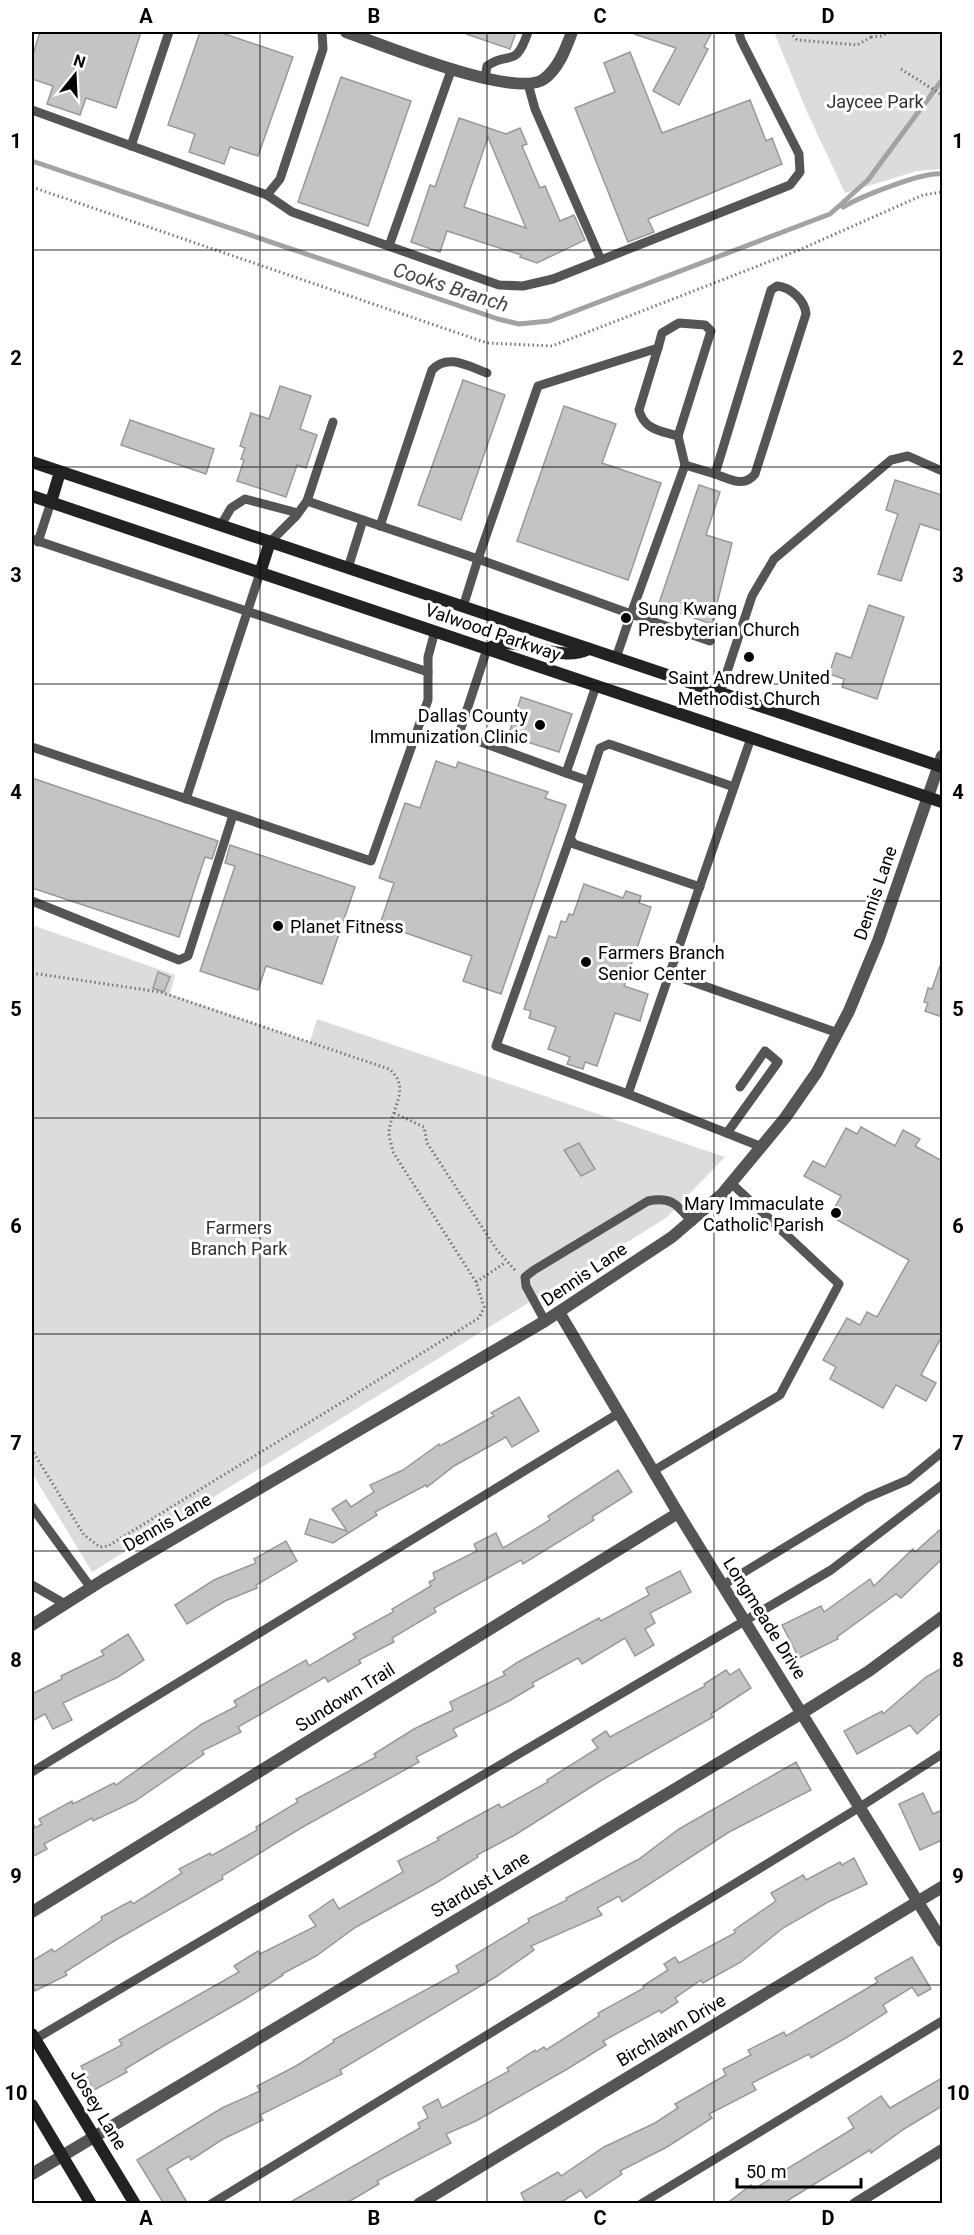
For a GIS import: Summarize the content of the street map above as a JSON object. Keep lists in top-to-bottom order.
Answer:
{
  "streets": {
    "main road": ["Valwood Parkway", "Josey Lane"],
    "street": [
      "Dennis Lane",
      "Longmeade Drive",
      "Sundown Trail",
      "Stardust Lane",
      "Birchlawn Drive"
    ]
  },
  "crossings": [
    ["Valwood Parkway", "Dennis Lane"],
    ["Dennis Lane", "Longmeade Drive"],
    ["Longmeade Drive", "Sundown Trail"],
    ["Longmeade Drive", "Stardust Lane"],
    ["Longmeade Drive", "Birchlawn Drive"],
    ["Stardust Lane", "Josey Lane"]
  ],
  "water": ["Cooks Branch"],
  "parks": ["Jaycee Park", "Farmers Branch Park"],
  "places": [
    "Sung Kwang Presbyterian Church",
    "Saint Andrew United Methodist Church",
    "Dallas County Immunization Clinic",
    "Planet Fitness",
    "Farmers Branch Senior Center",
    "Mary Immaculate Catholic Parish"
  ],
  "scale_bar": "50 m",
  "north": "top",
  "grid": {
    "columns": [
      "A",
      "B",
      "C",
      "D"
    ],
    "rows": [
      "1",
      "2",
      "3",
      "4",
      "5",
      "6",
      "7",
      "8",
      "9",
      "10"
    ]
  }
}
